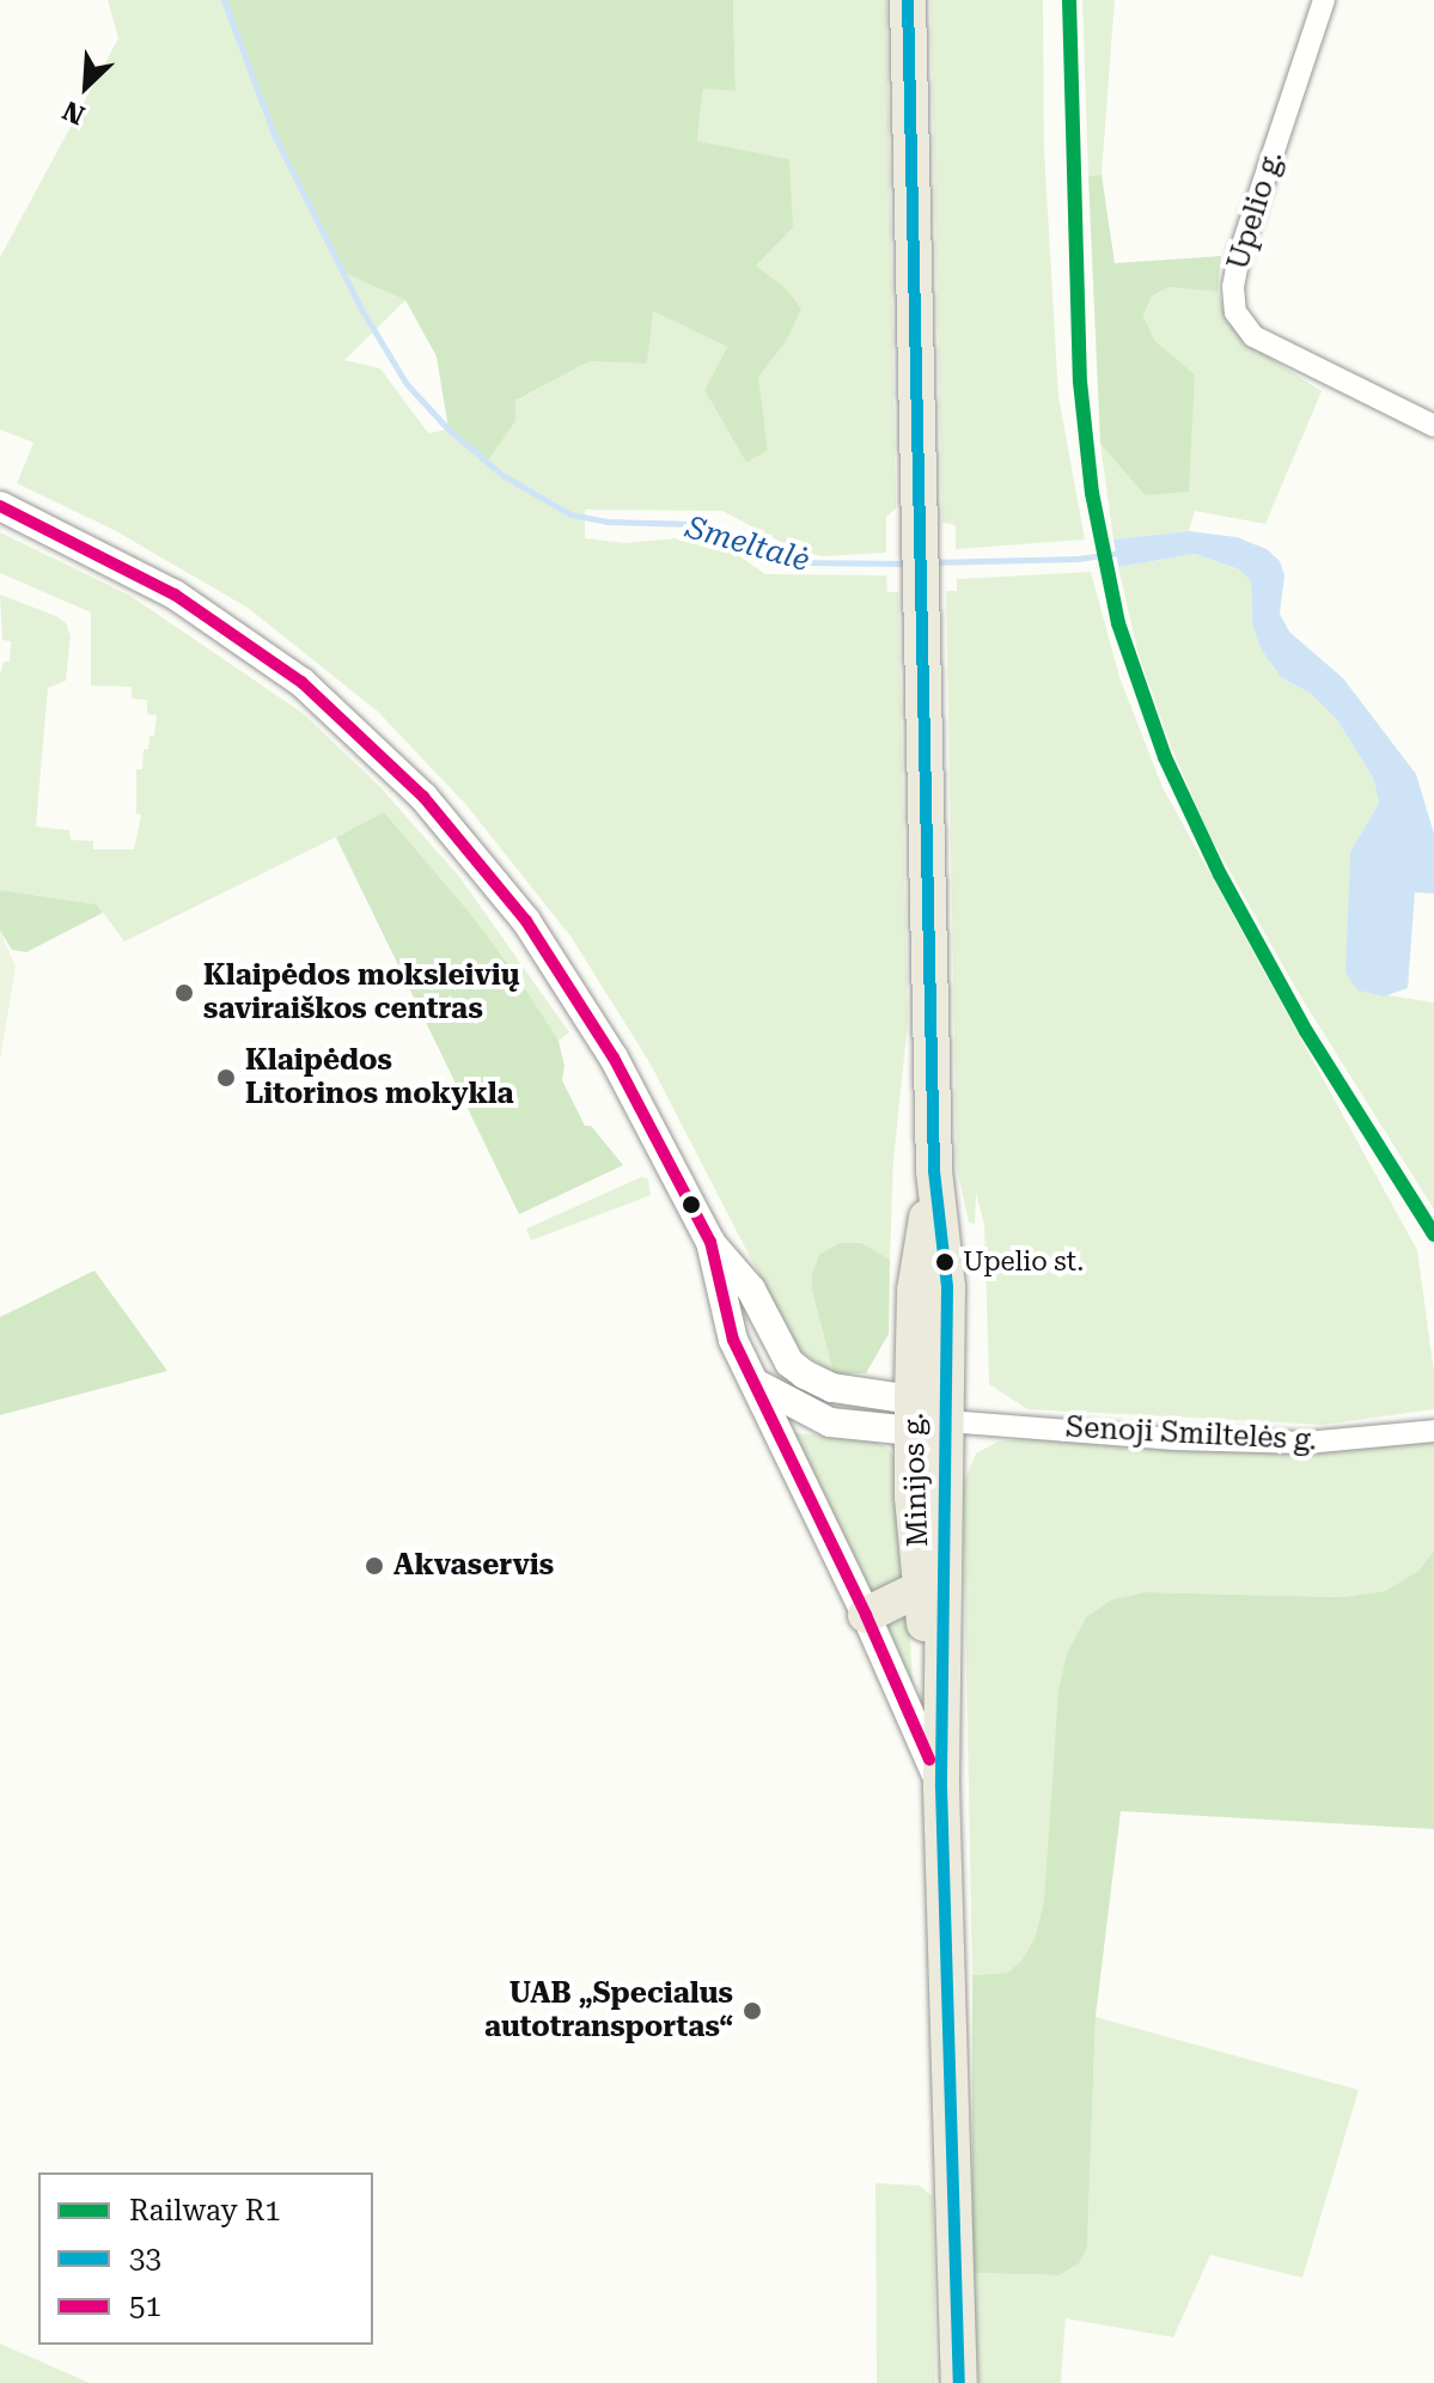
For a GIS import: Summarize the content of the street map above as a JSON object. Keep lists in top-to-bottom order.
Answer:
{
  "streets": {
    "main road": ["Minijos g."],
    "street": ["Upelio g.", "Senoji Smiltelės g."]
  },
  "crossings": [
    ["Senoji Smiltelės g.", "Minijos g."]
  ],
  "water": ["Smeltalė"],
  "places": [
    "Klaipėdos moksleivių saviraiškos centras",
    "Klaipėdos Litorinos mokykla",
    "Upelio st.",
    "Akvaservis",
    "UAB „Specialus autotransportas“"
  ],
  "lines": ["rail line R1", "transit line 33", "transit line 51"],
  "legend": ["Railway R1", "33", "51"],
  "north": "bottom left"
}
